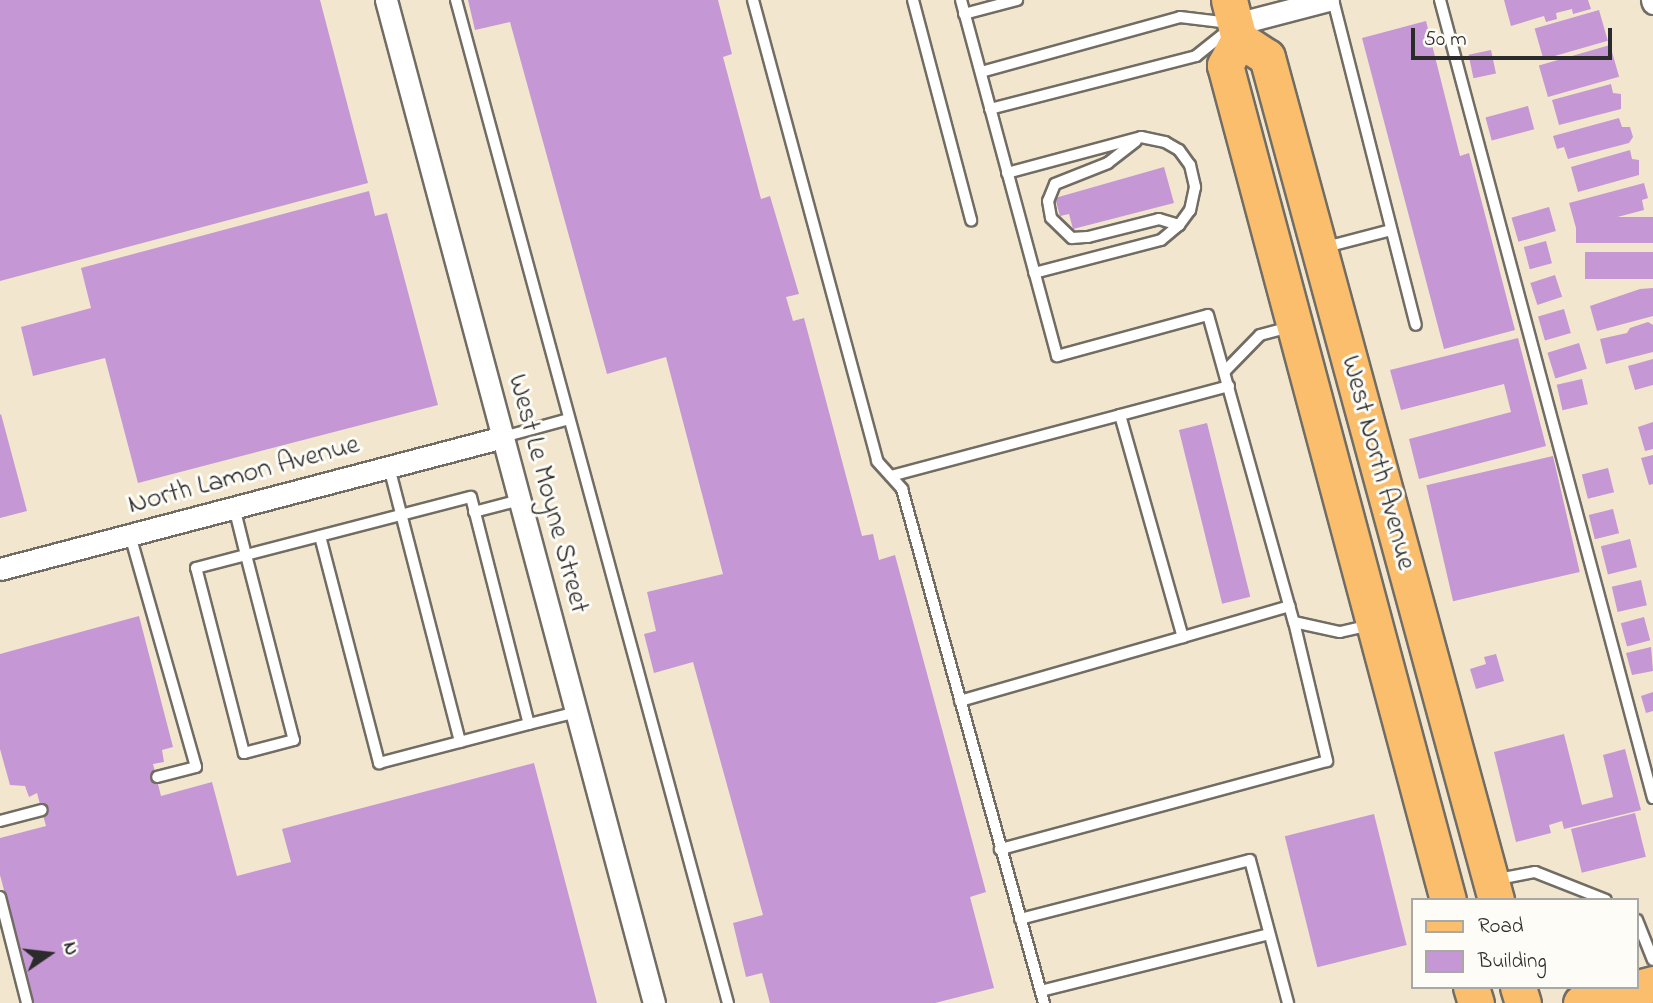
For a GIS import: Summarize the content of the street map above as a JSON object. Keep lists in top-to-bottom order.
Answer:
{
  "streets": {
    "main road": ["West North Avenue"],
    "street": ["North Lamon Avenue", "West Le Moyne Street"]
  },
  "crossings": [
    ["North Lamon Avenue", "West Le Moyne Street"]
  ],
  "legend": ["Road", "Building"],
  "scale_bar": "50 m",
  "north": "right"
}
